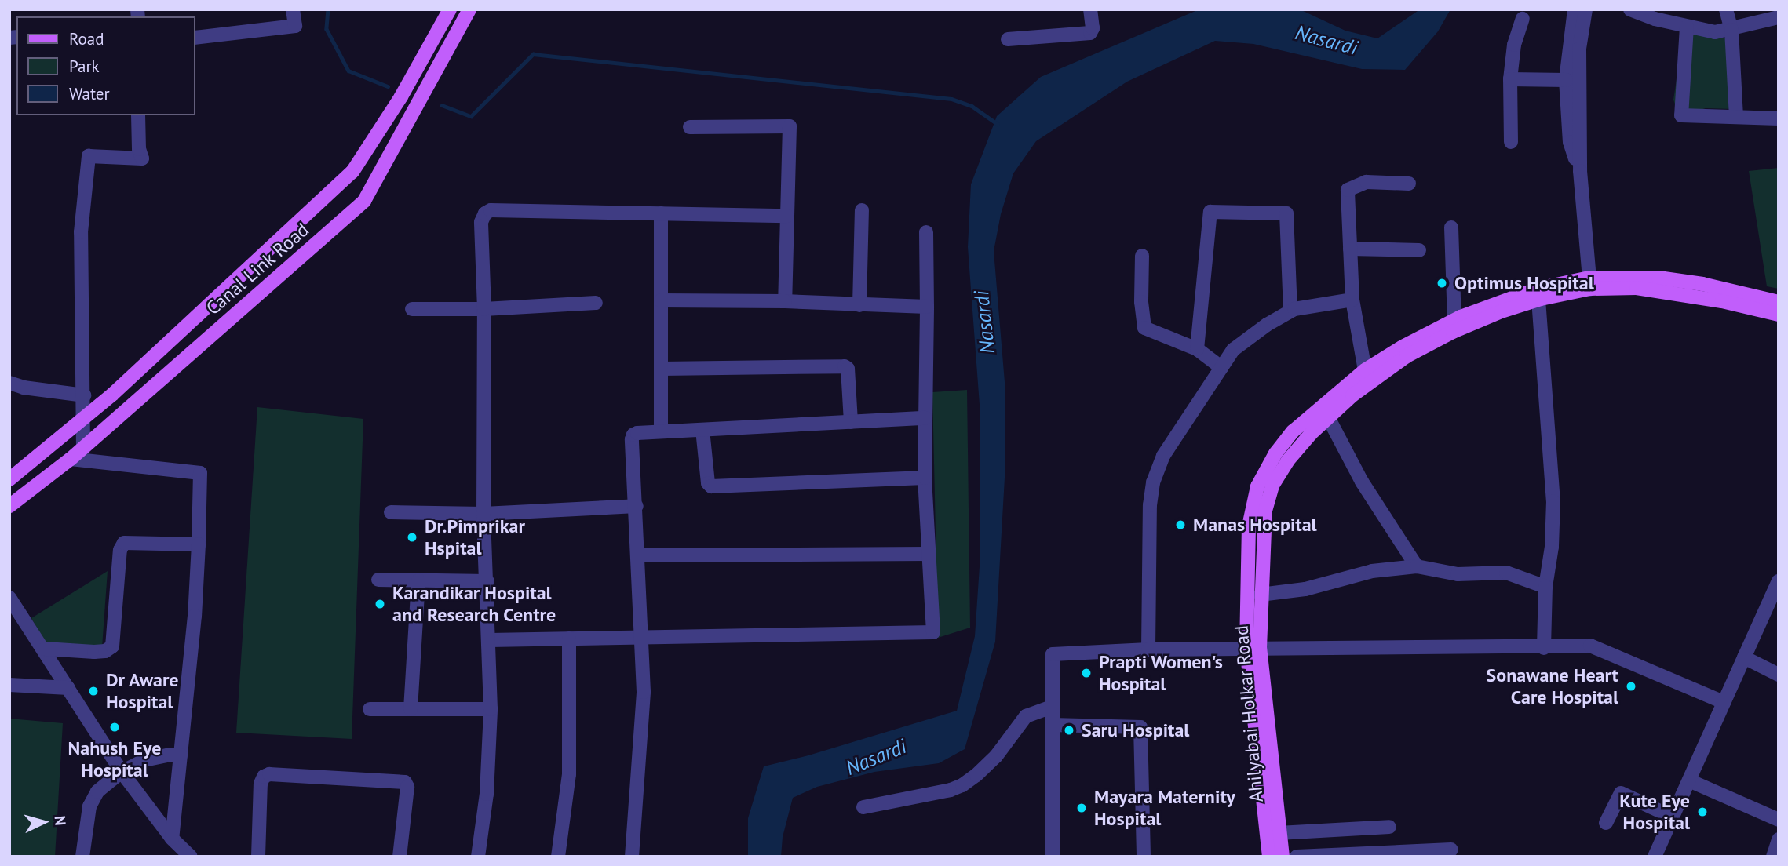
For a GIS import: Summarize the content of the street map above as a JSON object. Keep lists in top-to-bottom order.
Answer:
{
  "streets": {
    "main road": ["Canal Link Road", "Ahilyabai Holkar Road"]
  },
  "water": ["Nasardi"],
  "places": [
    "Optimus Hospital",
    "Manas Hospital",
    "Dr.Pimprikar Hspital",
    "Karandikar Hospital and Research Centre",
    "Prapti Women's Hospital",
    "Sonawane Heart Care Hospital",
    "Dr Aware Hospital",
    "Nahush Eye Hospital",
    "Saru Hospital",
    "Mayara Maternity Hospital",
    "Kute Eye Hospital"
  ],
  "legend": ["Road", "Park", "Water"],
  "north": "right"
}
